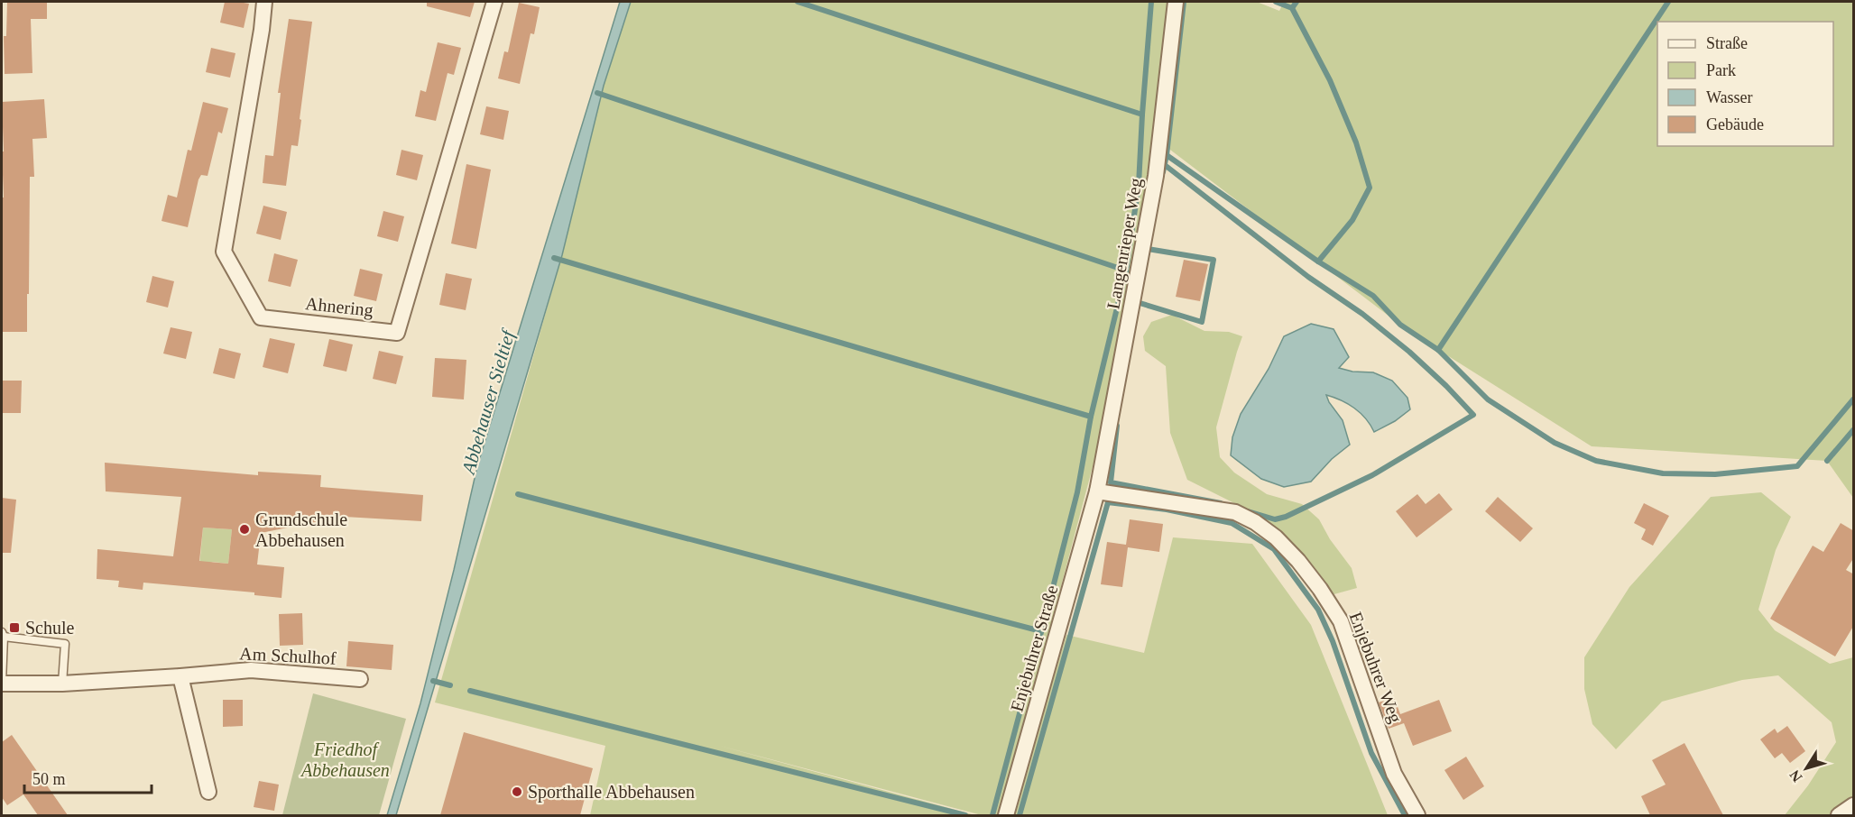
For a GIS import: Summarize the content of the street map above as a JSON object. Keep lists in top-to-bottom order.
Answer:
{
  "streets": {
    "street": [
      "Langenrieper Weg",
      "Ahnering",
      "Enjebuhrer Straße",
      "Am Schulhof",
      "Enjebuhrer Weg"
    ]
  },
  "crossings": [
    ["Langenrieper Weg", "Enjebuhrer Straße"],
    ["Langenrieper Weg", "Enjebuhrer Weg"],
    ["Enjebuhrer Straße", "Enjebuhrer Weg"]
  ],
  "water": ["Abbehauser Sieltief"],
  "parks": ["Friedhof Abbehausen"],
  "places": {
    "other": ["Grundschule Abbehausen", "Sporthalle Abbehausen"],
    "transit": ["Schule"]
  },
  "legend": [
    "Straße",
    "Park",
    "Wasser",
    "Gebäude"
  ],
  "scale_bar": "50 m",
  "north": "bottom left"
}
